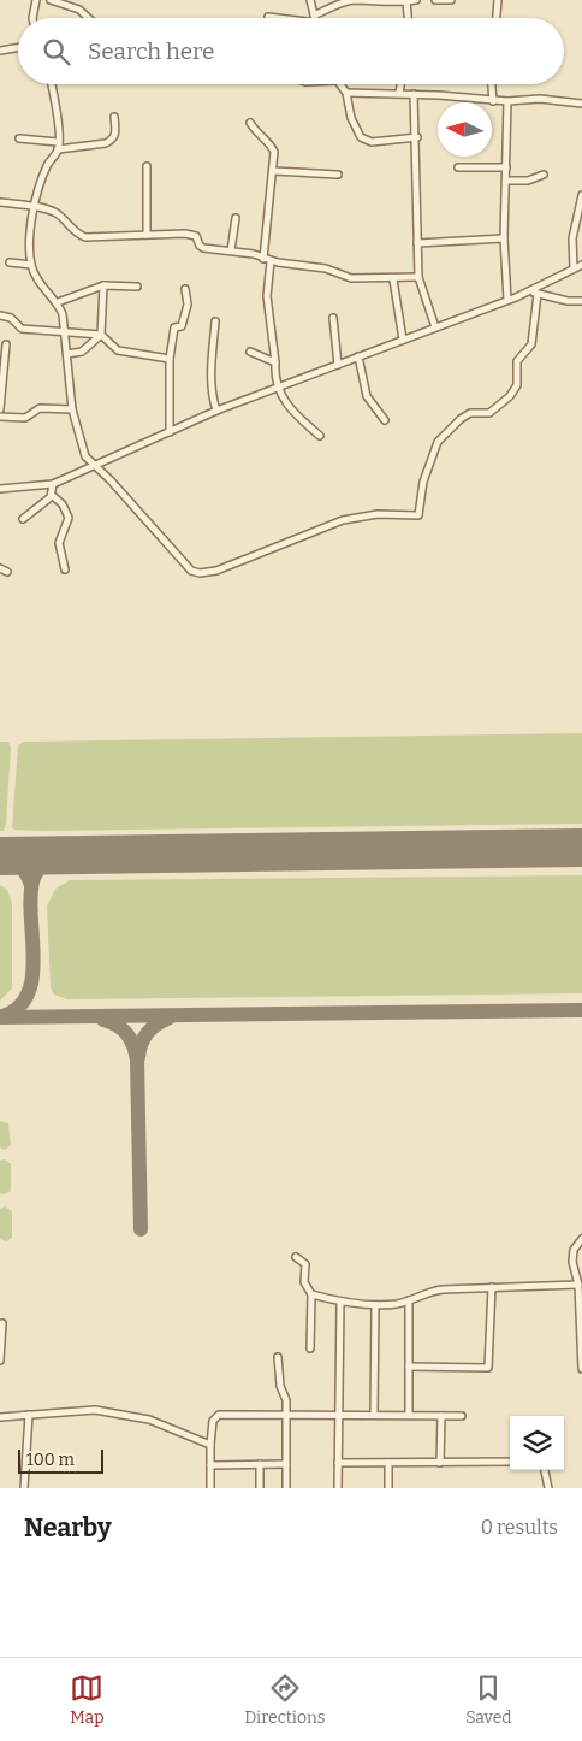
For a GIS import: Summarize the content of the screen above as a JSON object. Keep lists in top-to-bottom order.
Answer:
{
  "scale_bar": "100 m",
  "north": "left",
  "page": {
    "search": "Search here",
    "scale": "100 m",
    "heading": ["Nearby", "0 results"],
    "nav": ["Map", "Directions", "Saved"]
  }
}
